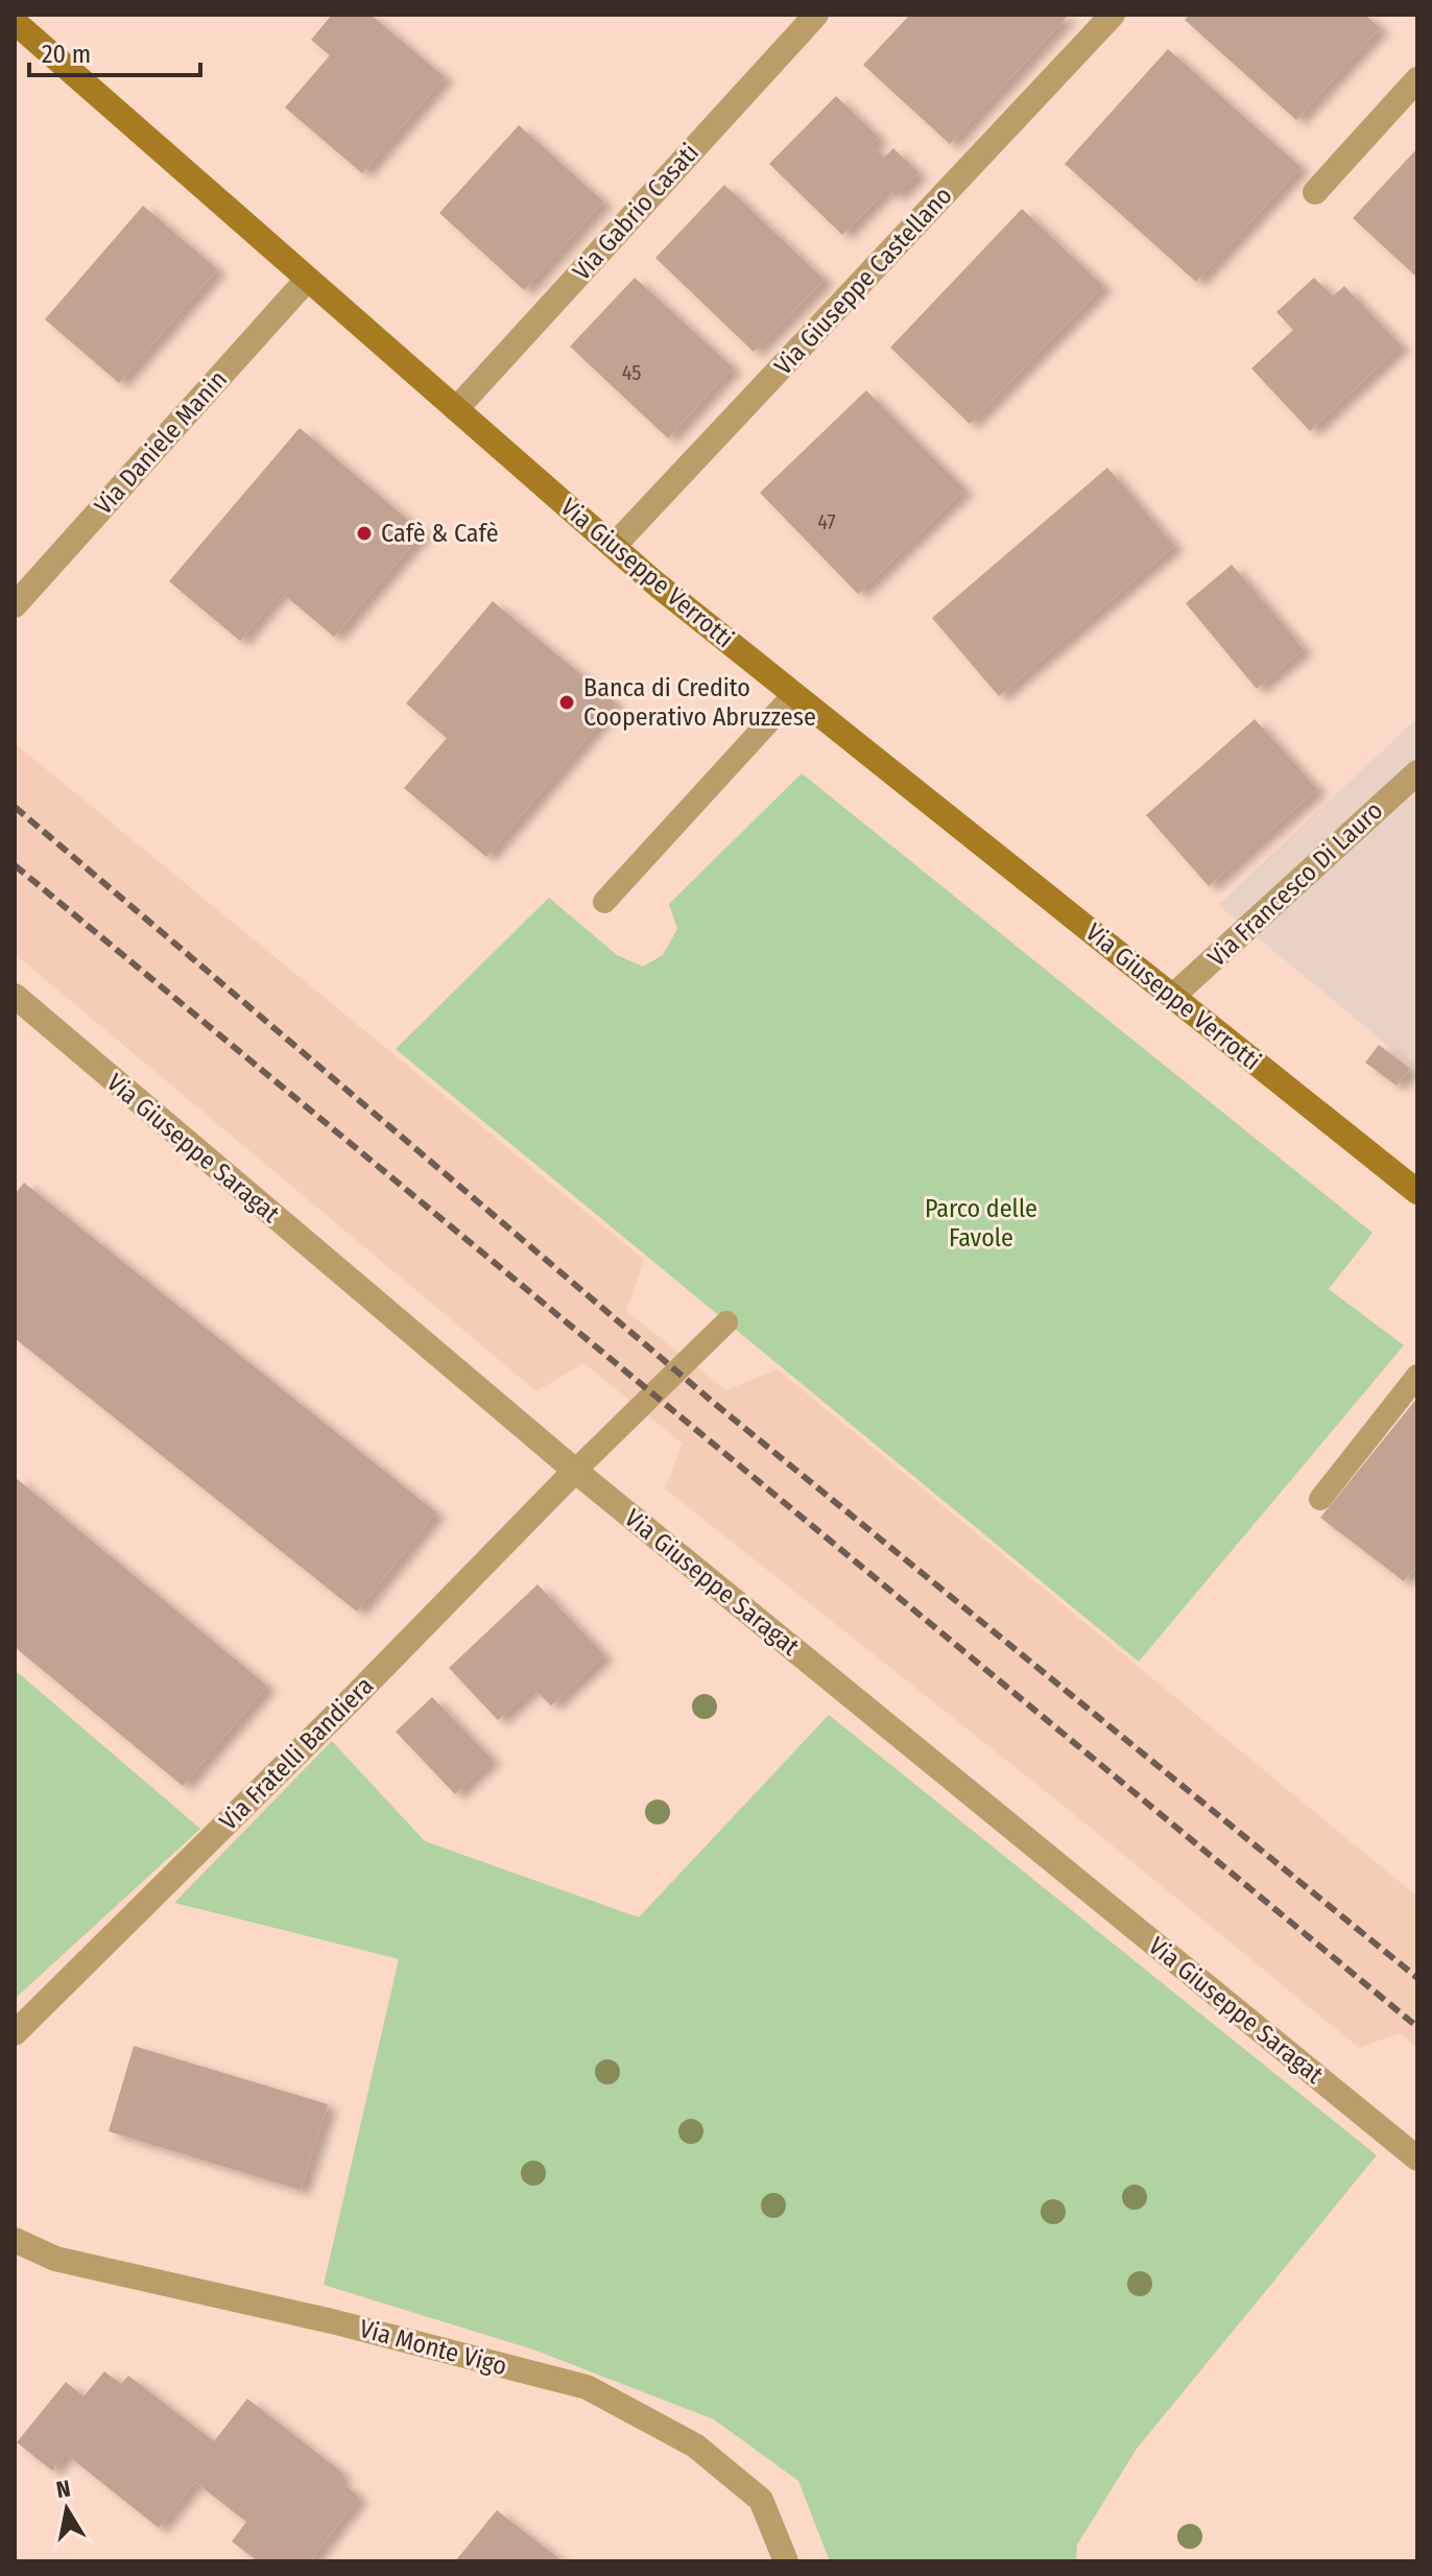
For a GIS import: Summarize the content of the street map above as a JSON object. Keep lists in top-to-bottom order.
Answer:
{
  "streets": {
    "street": [
      "Via Gabrio Casati",
      "Via Giuseppe Castellano",
      "Via Daniele Manin",
      "Via Giuseppe Verrotti",
      "Via Francesco Di Lauro",
      "Via Giuseppe Saragat",
      "Via Fratelli Bandiera",
      "Via Monte Vigo"
    ]
  },
  "crossings": [
    ["Via Gabrio Casati", "Via Giuseppe Verrotti"],
    ["Via Giuseppe Castellano", "Via Giuseppe Verrotti"],
    ["Via Daniele Manin", "Via Giuseppe Verrotti"],
    ["Via Giuseppe Verrotti", "Via Francesco Di Lauro"],
    ["Via Giuseppe Saragat", "Via Fratelli Bandiera"]
  ],
  "parks": ["Parco delle Favole"],
  "places": ["Cafè & Cafè", "Banca di Credito Cooperativo Abruzzese"],
  "house_numbers": ["45", "47"],
  "scale_bar": "20 m",
  "north": "top"
}
